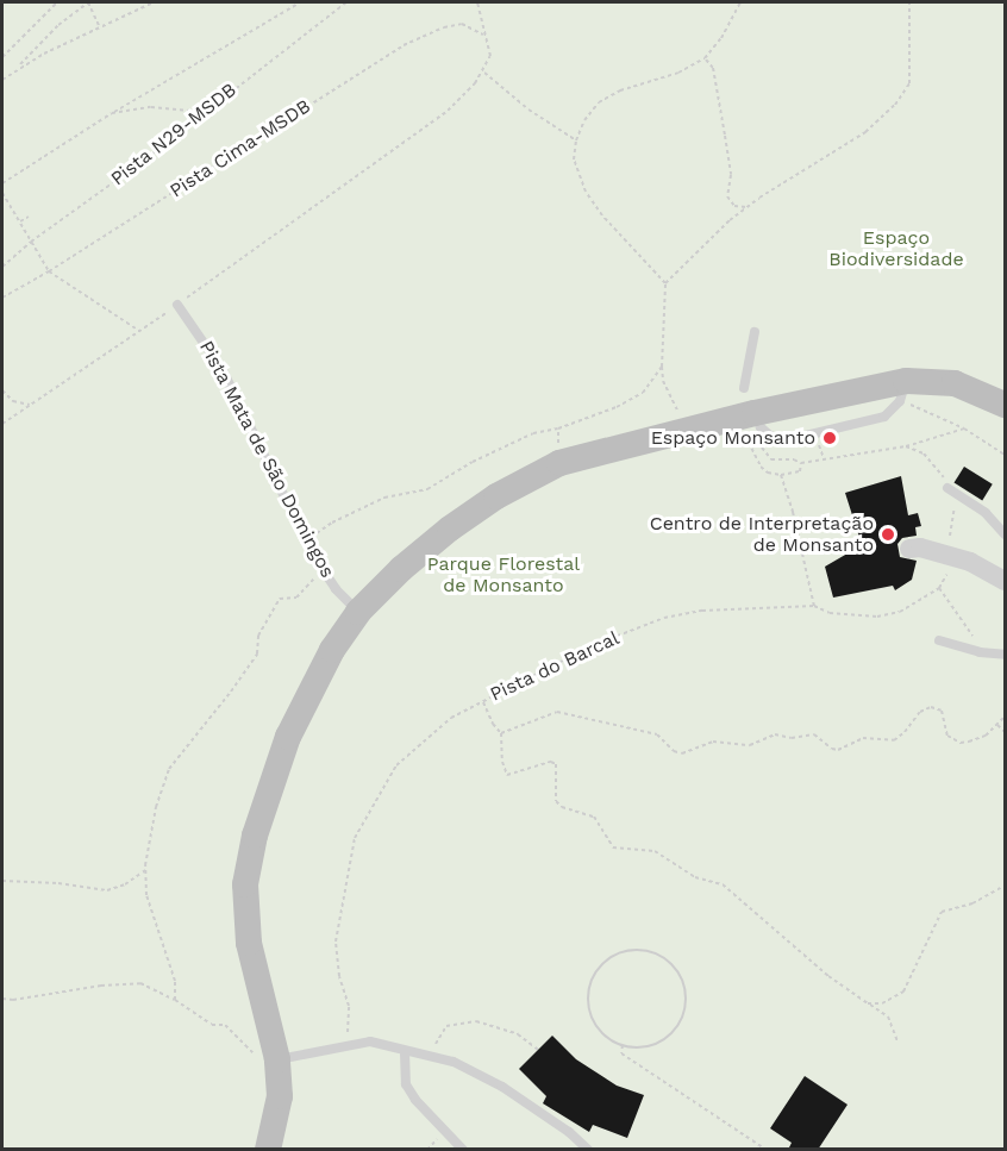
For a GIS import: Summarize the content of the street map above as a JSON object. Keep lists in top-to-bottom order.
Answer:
{
  "streets": {
    "lane": ["Pista Mata de São Domingos"],
    "path": ["Pista N29-MSDB", "Pista Cima-MSDB", "Pista do Barcal"]
  },
  "parks": ["Espaço Biodiversidade", "Parque Florestal de Monsanto"],
  "places": ["Espaço Monsanto", "Centro de Interpretação de Monsanto"]
}
